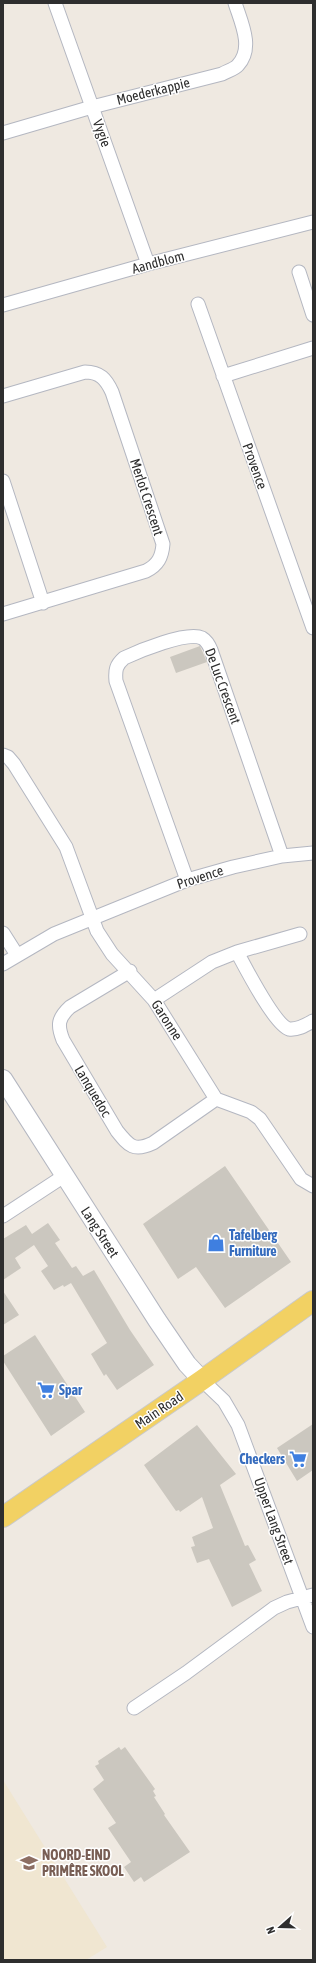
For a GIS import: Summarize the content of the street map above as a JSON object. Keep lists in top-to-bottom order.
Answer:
{
  "streets": {
    "main road": ["Main Road"],
    "street": [
      "Moederkappie",
      "Vygie",
      "Aandblom",
      "Provence",
      "Merlot Crescent",
      "De Luc Crescent",
      "Garonne",
      "Lanquedoc",
      "Lang Street",
      "Upper Lang Street"
    ]
  },
  "crossings": [
    ["Moederkappie", "Vygie"],
    ["Vygie", "Aandblom"],
    ["Provence", "De Luc Crescent"],
    ["Provence", "Garonne"],
    ["Garonne", "Lanquedoc"],
    ["Lang Street", "Main Road"],
    ["Lang Street", "Upper Lang Street"],
    ["Main Road", "Upper Lang Street"]
  ],
  "places": {
    "shop": ["Tafelberg Furniture"],
    "supermarket": ["Spar", "Checkers"],
    "school or university": ["NOORD-EIND PRIMÊRE SKOOL"]
  },
  "north": "left"
}
